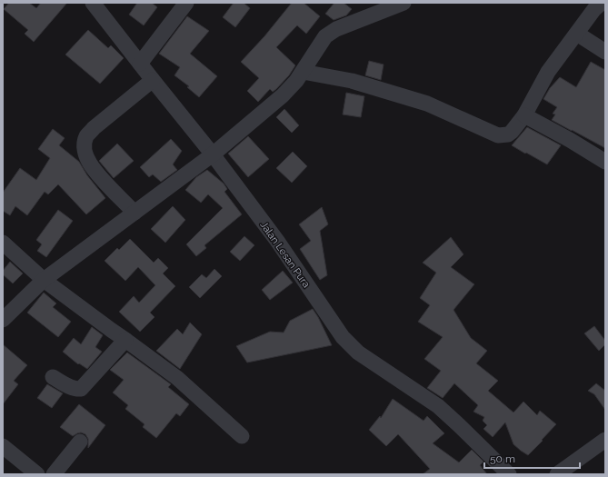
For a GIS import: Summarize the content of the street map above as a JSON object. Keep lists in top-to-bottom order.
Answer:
{
  "streets": {
    "street": ["Jalan Lesan Pura"]
  },
  "scale_bar": "50 m"
}
